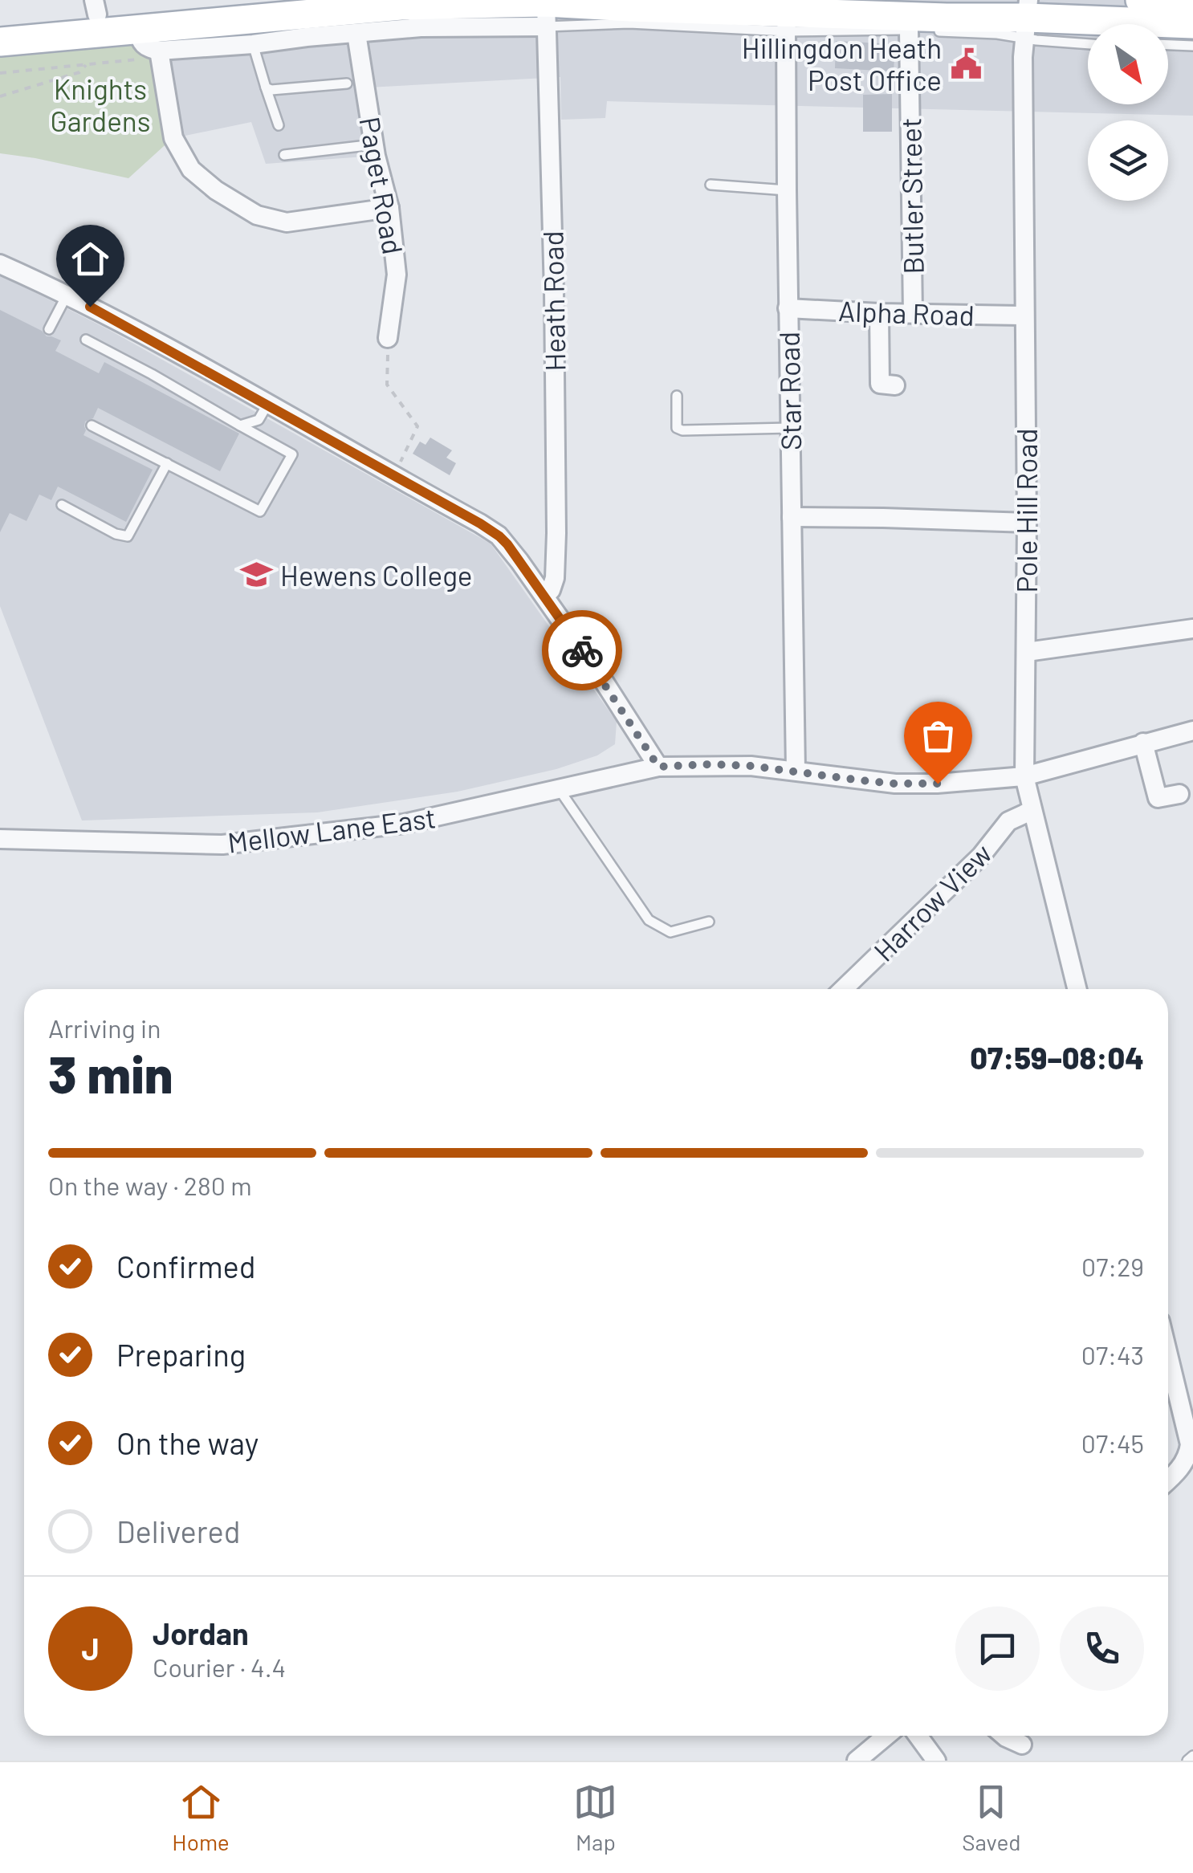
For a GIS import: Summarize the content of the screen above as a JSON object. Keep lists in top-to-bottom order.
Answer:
{
  "streets": {
    "street": [
      "Paget Road",
      "Butler Street",
      "Heath Road",
      "Alpha Road",
      "Star Road",
      "Pole Hill Road",
      "Mellow Lane East",
      "Harrow View"
    ]
  },
  "crossings": [
    ["Butler Street", "Alpha Road"],
    ["Alpha Road", "Star Road"],
    ["Alpha Road", "Pole Hill Road"],
    ["Star Road", "Mellow Lane East"],
    ["Pole Hill Road", "Mellow Lane East"],
    ["Pole Hill Road", "Harrow View"]
  ],
  "parks": ["Knights Gardens"],
  "places": {
    "public building": ["Hillingdon Heath Post Office"],
    "school or university": ["Hewens College"]
  },
  "north": "bottom right",
  "page": {
    "heading": ["3 min", "Arriving in", "07:59–08:04"],
    "panel": ["Jordan", "Courier · 4.4"],
    "bar": "On the way · 280 m",
    "list": [
      ["Confirmed", "07:29"],
      ["Preparing", "07:43"],
      ["On the way", "07:45"],
      "Delivered"
    ],
    "round": "J",
    "tabs": ["Home", "Map", "Saved"]
  }
}
